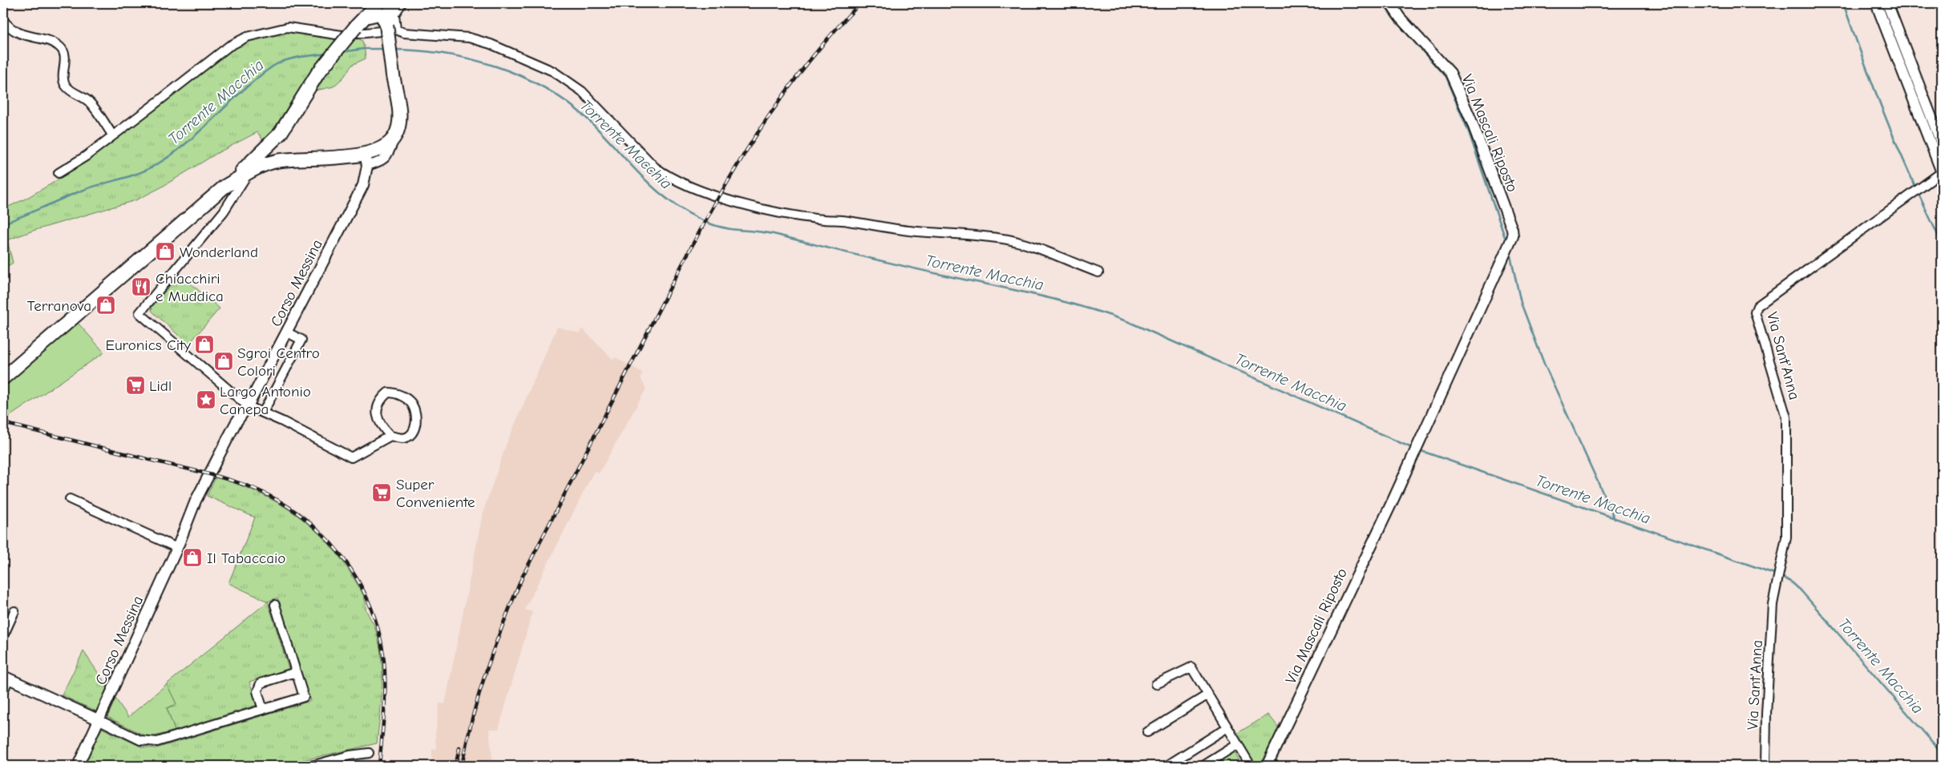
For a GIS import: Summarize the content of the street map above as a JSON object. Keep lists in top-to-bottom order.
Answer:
{
  "streets": {
    "street": ["Via Mascali Riposto", "Corso Messina", "Via Sant'Anna"]
  },
  "water": ["Torrente Macchia"],
  "places": {
    "shop": [
      "Wonderland",
      "Terranova",
      "Euronics City",
      "Sgroi Centro Colori",
      "Il Tabaccaio"
    ],
    "restaurant": ["Chiacchiri e Muddica"],
    "supermarket": ["Lidl", "Super Conveniente"],
    "place": ["Largo Antonio Canepa"]
  }
}
